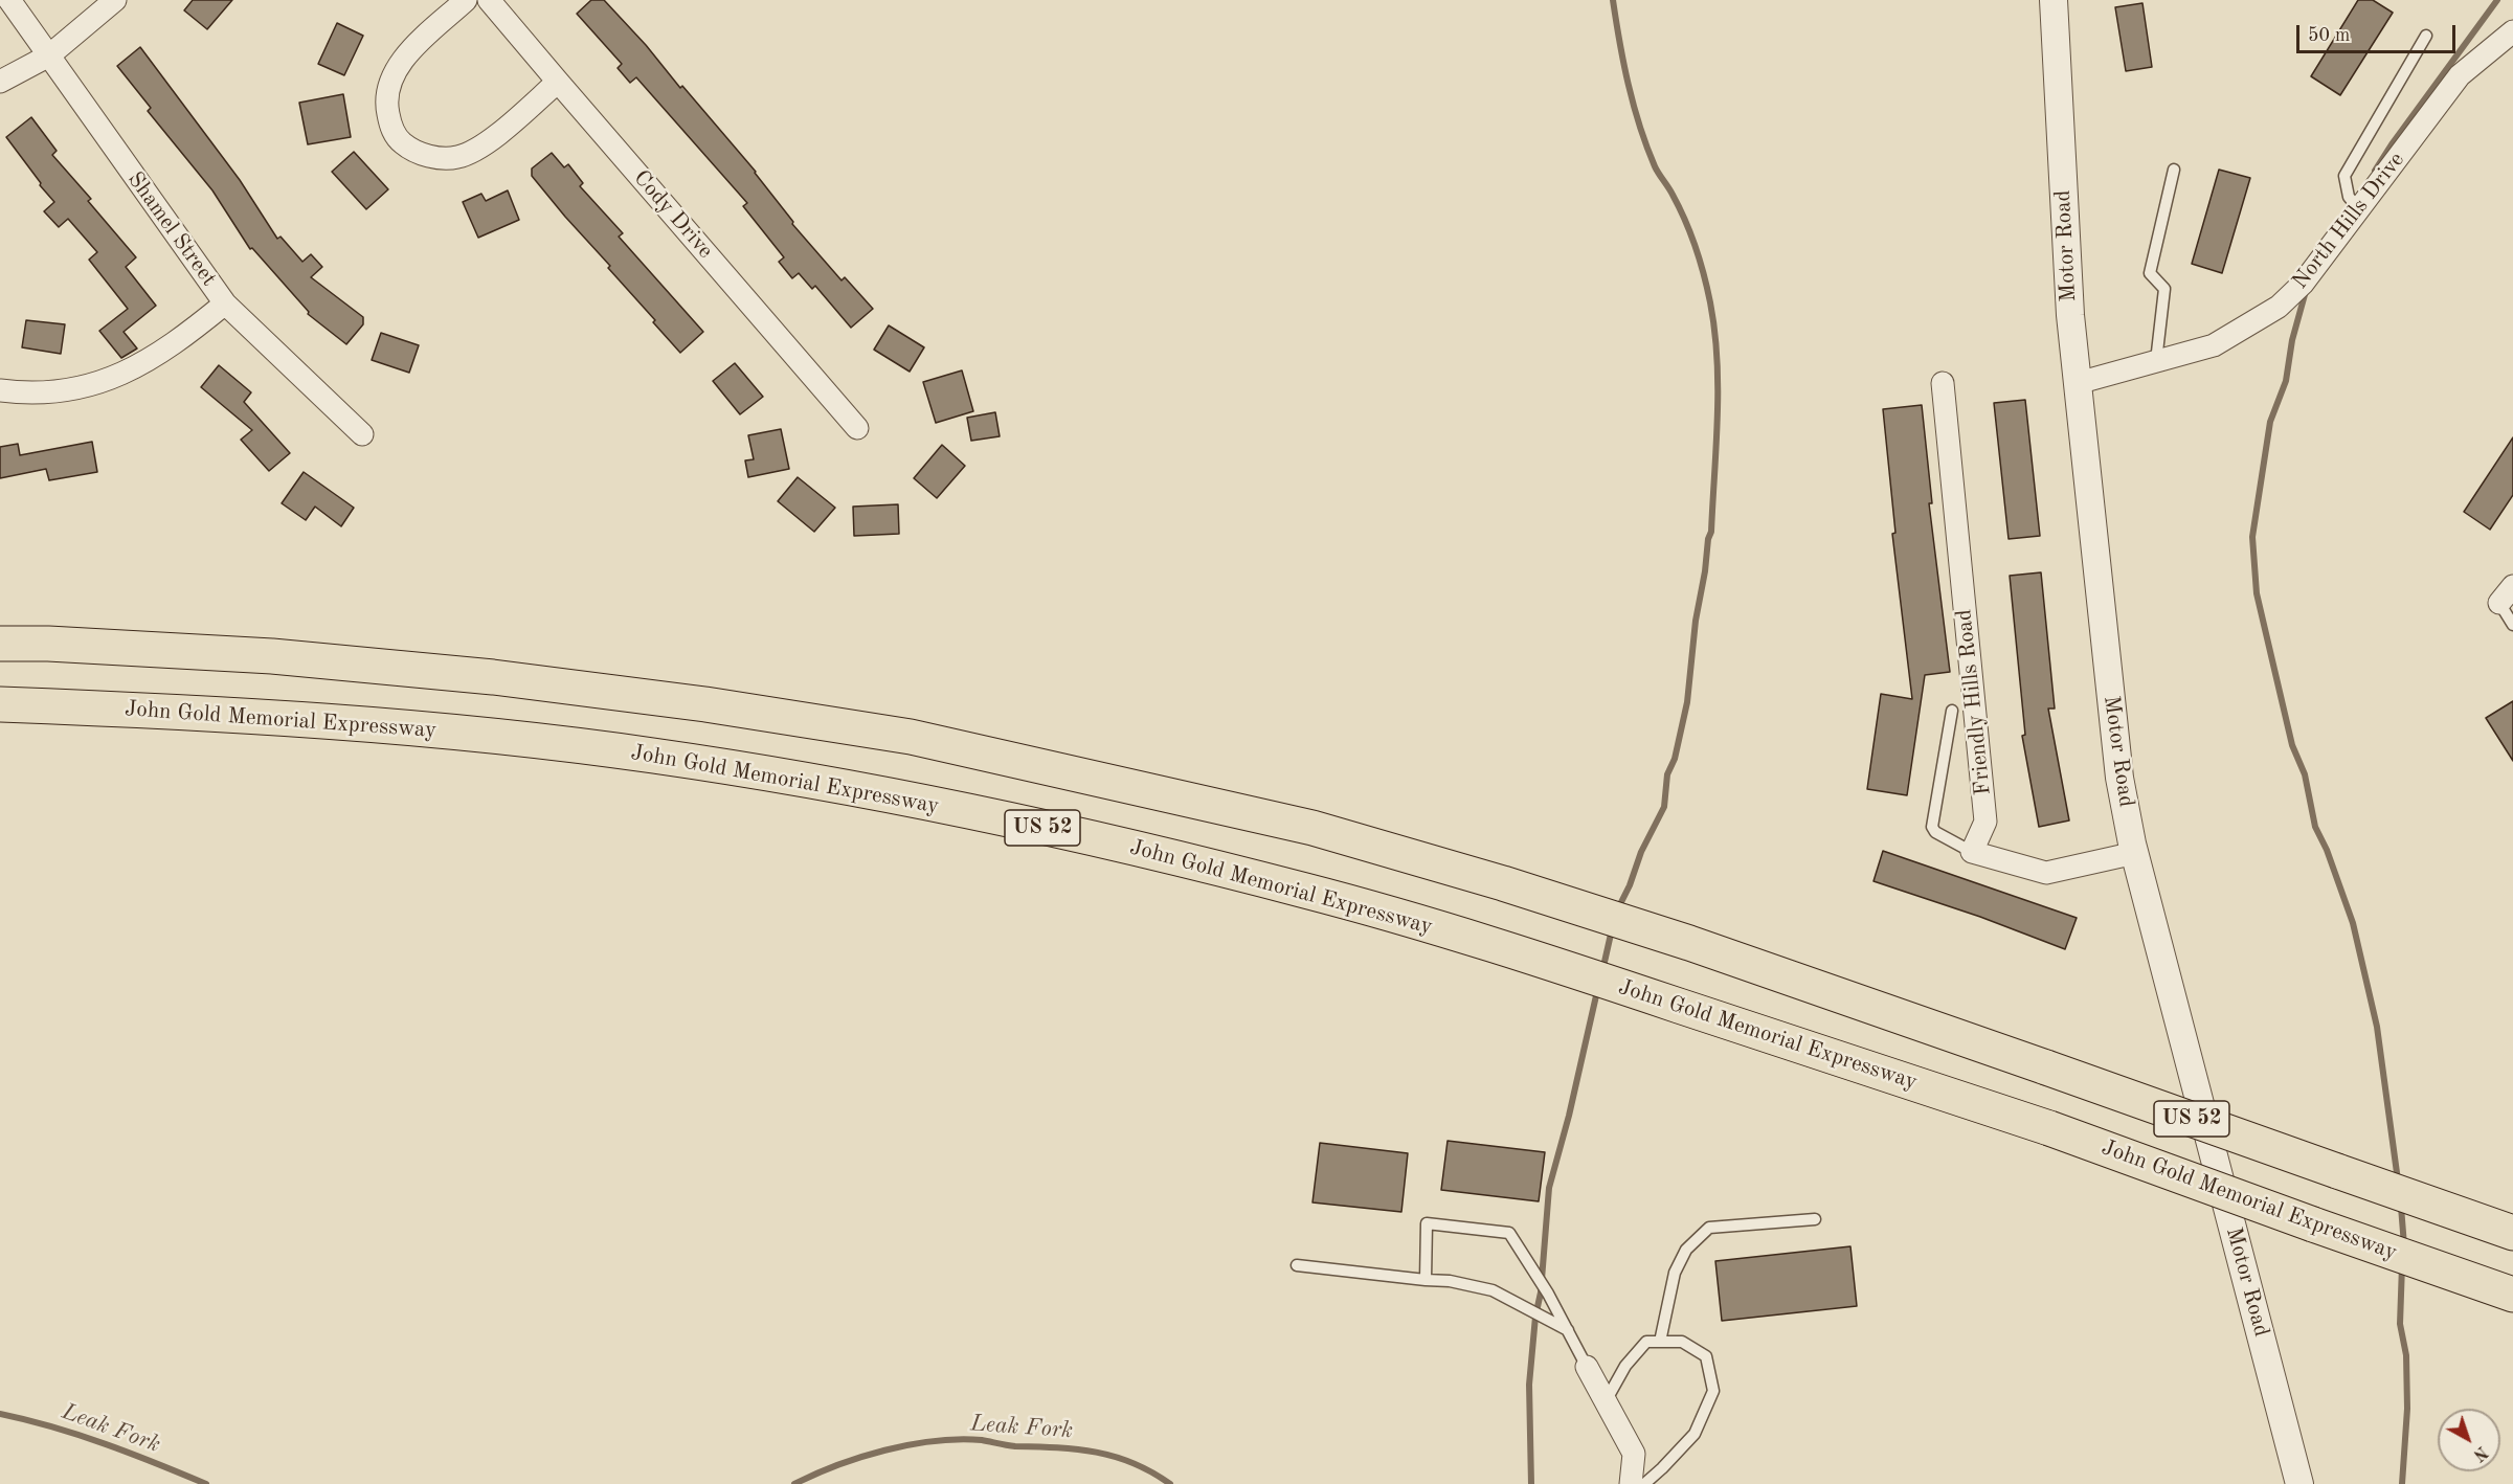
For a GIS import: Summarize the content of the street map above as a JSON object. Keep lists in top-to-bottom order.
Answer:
{
  "streets": {
    "highway": ["John Gold Memorial Expressway", "US 52"],
    "street": [
      "Cody Drive",
      "North Hills Drive",
      "Shamel Street",
      "Motor Road",
      "Friendly Hills Road"
    ]
  },
  "crossings": [
    ["North Hills Drive", "Motor Road"]
  ],
  "water": ["Leak Fork"],
  "scale_bar": "50 m",
  "north": "bottom right"
}
